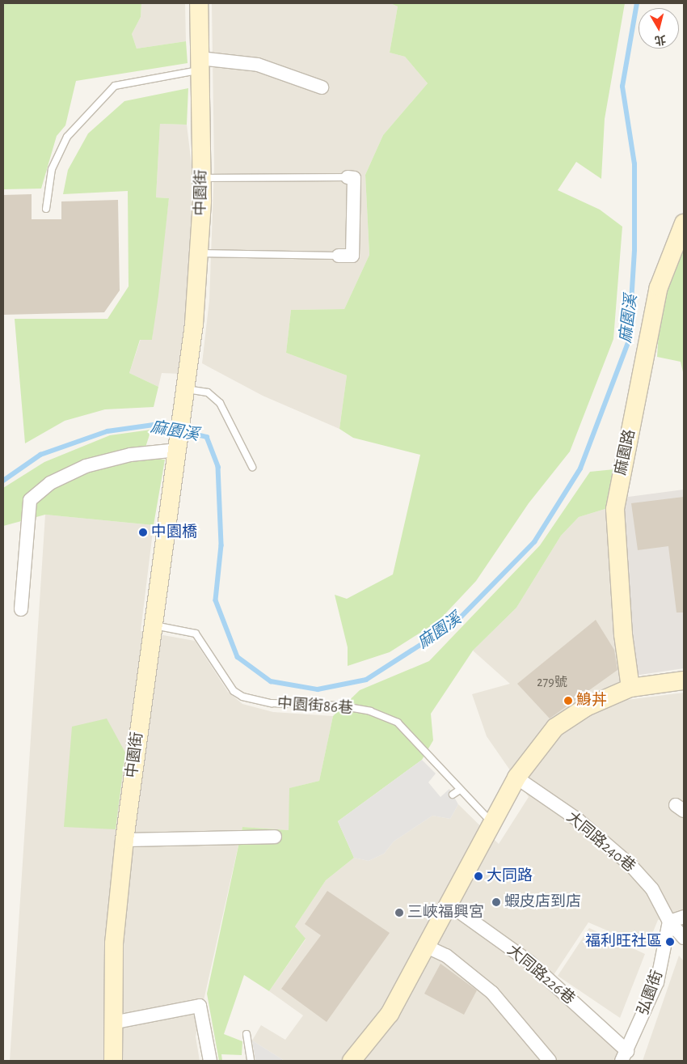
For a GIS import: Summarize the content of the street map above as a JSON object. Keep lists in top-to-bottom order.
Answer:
{
  "streets": {
    "street": [
      "中園街",
      "麻園路",
      "大同路240巷",
      "大同路226巷",
      "弘園街"
    ],
    "lane": ["中園街86巷"]
  },
  "crossings": [
    ["中園街", "中園街86巷"],
    ["大同路240巷", "弘園街"],
    ["大同路226巷", "弘園街"]
  ],
  "water": ["麻園溪"],
  "places": [
    "中園橋",
    "鯓丼",
    "大同路",
    "蝦皮店到店",
    "三峽福興宮",
    "福利旺社區"
  ],
  "house_numbers": ["279號"],
  "north": "bottom"
}
